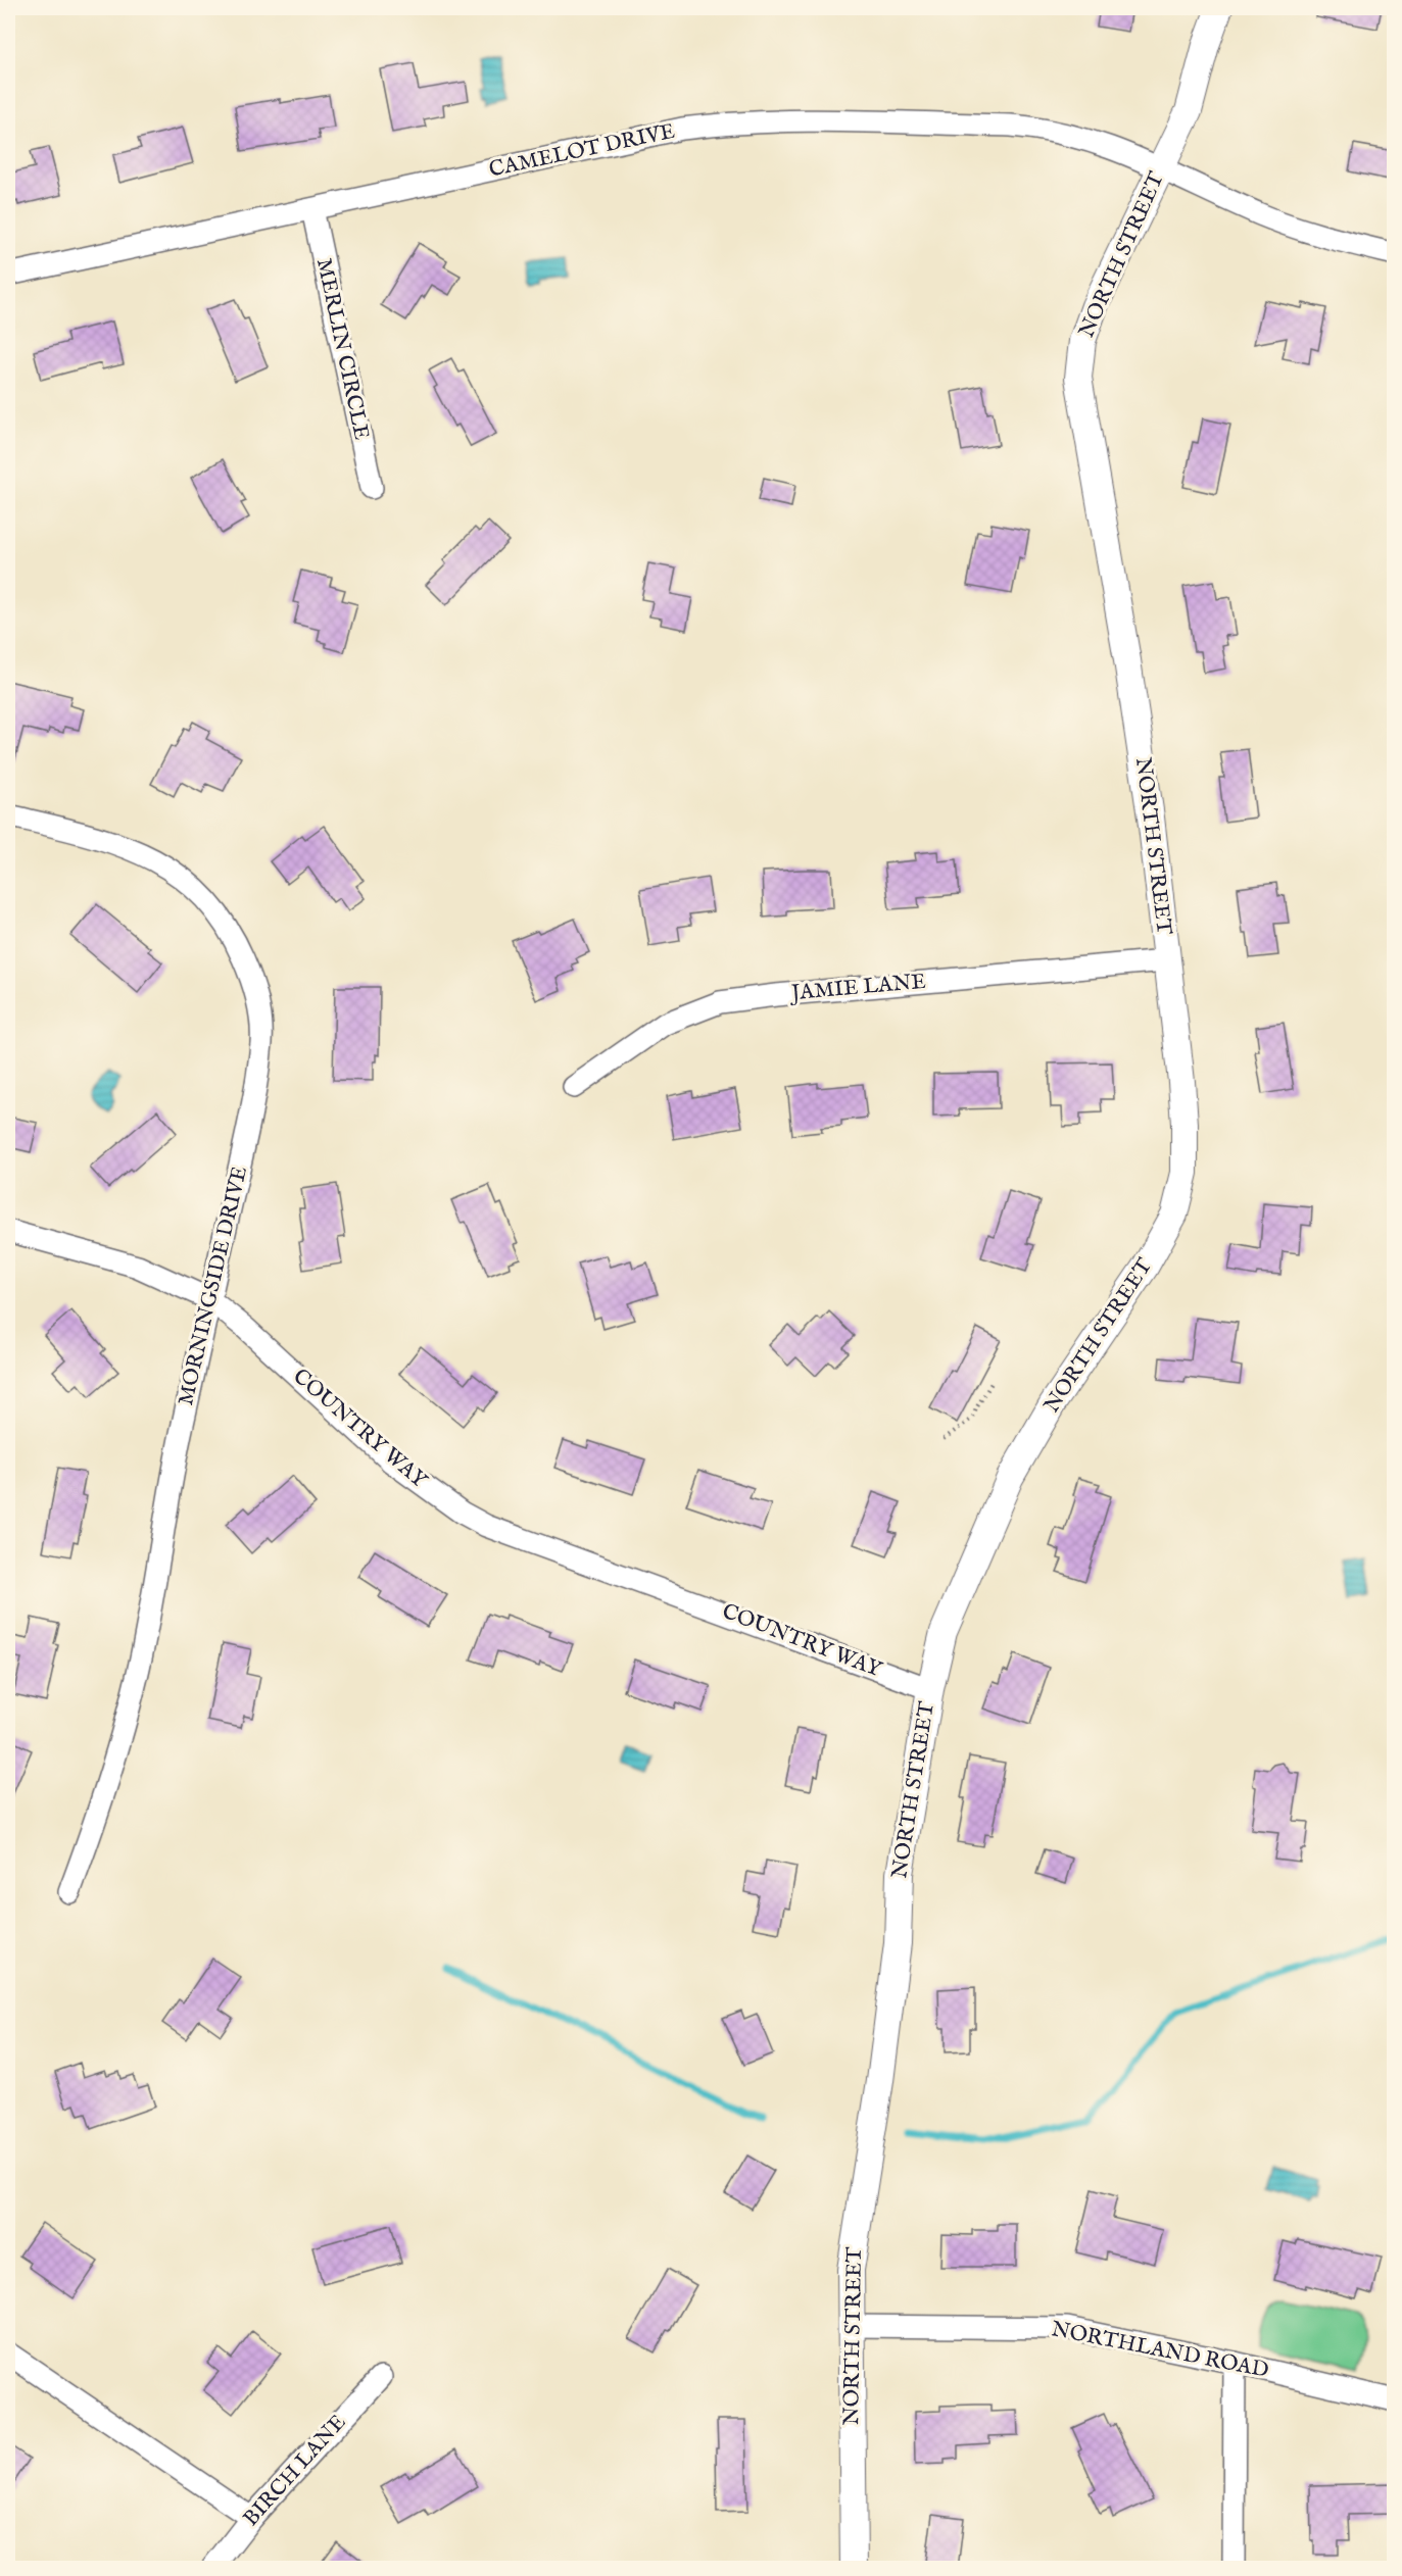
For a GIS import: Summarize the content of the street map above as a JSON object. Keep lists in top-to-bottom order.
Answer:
{
  "streets": {
    "street": [
      "CAMELOT DRIVE",
      "NORTH STREET",
      "MERLIN CIRCLE",
      "JAMIE LANE",
      "MORNINGSIDE DRIVE",
      "COUNTRY WAY",
      "NORTHLAND ROAD",
      "BIRCH LANE"
    ]
  },
  "crossings": [
    ["CAMELOT DRIVE", "NORTH STREET"],
    ["CAMELOT DRIVE", "MERLIN CIRCLE"],
    ["NORTH STREET", "JAMIE LANE"],
    ["NORTH STREET", "COUNTRY WAY"],
    ["NORTH STREET", "NORTHLAND ROAD"],
    ["MORNINGSIDE DRIVE", "COUNTRY WAY"]
  ]
}
